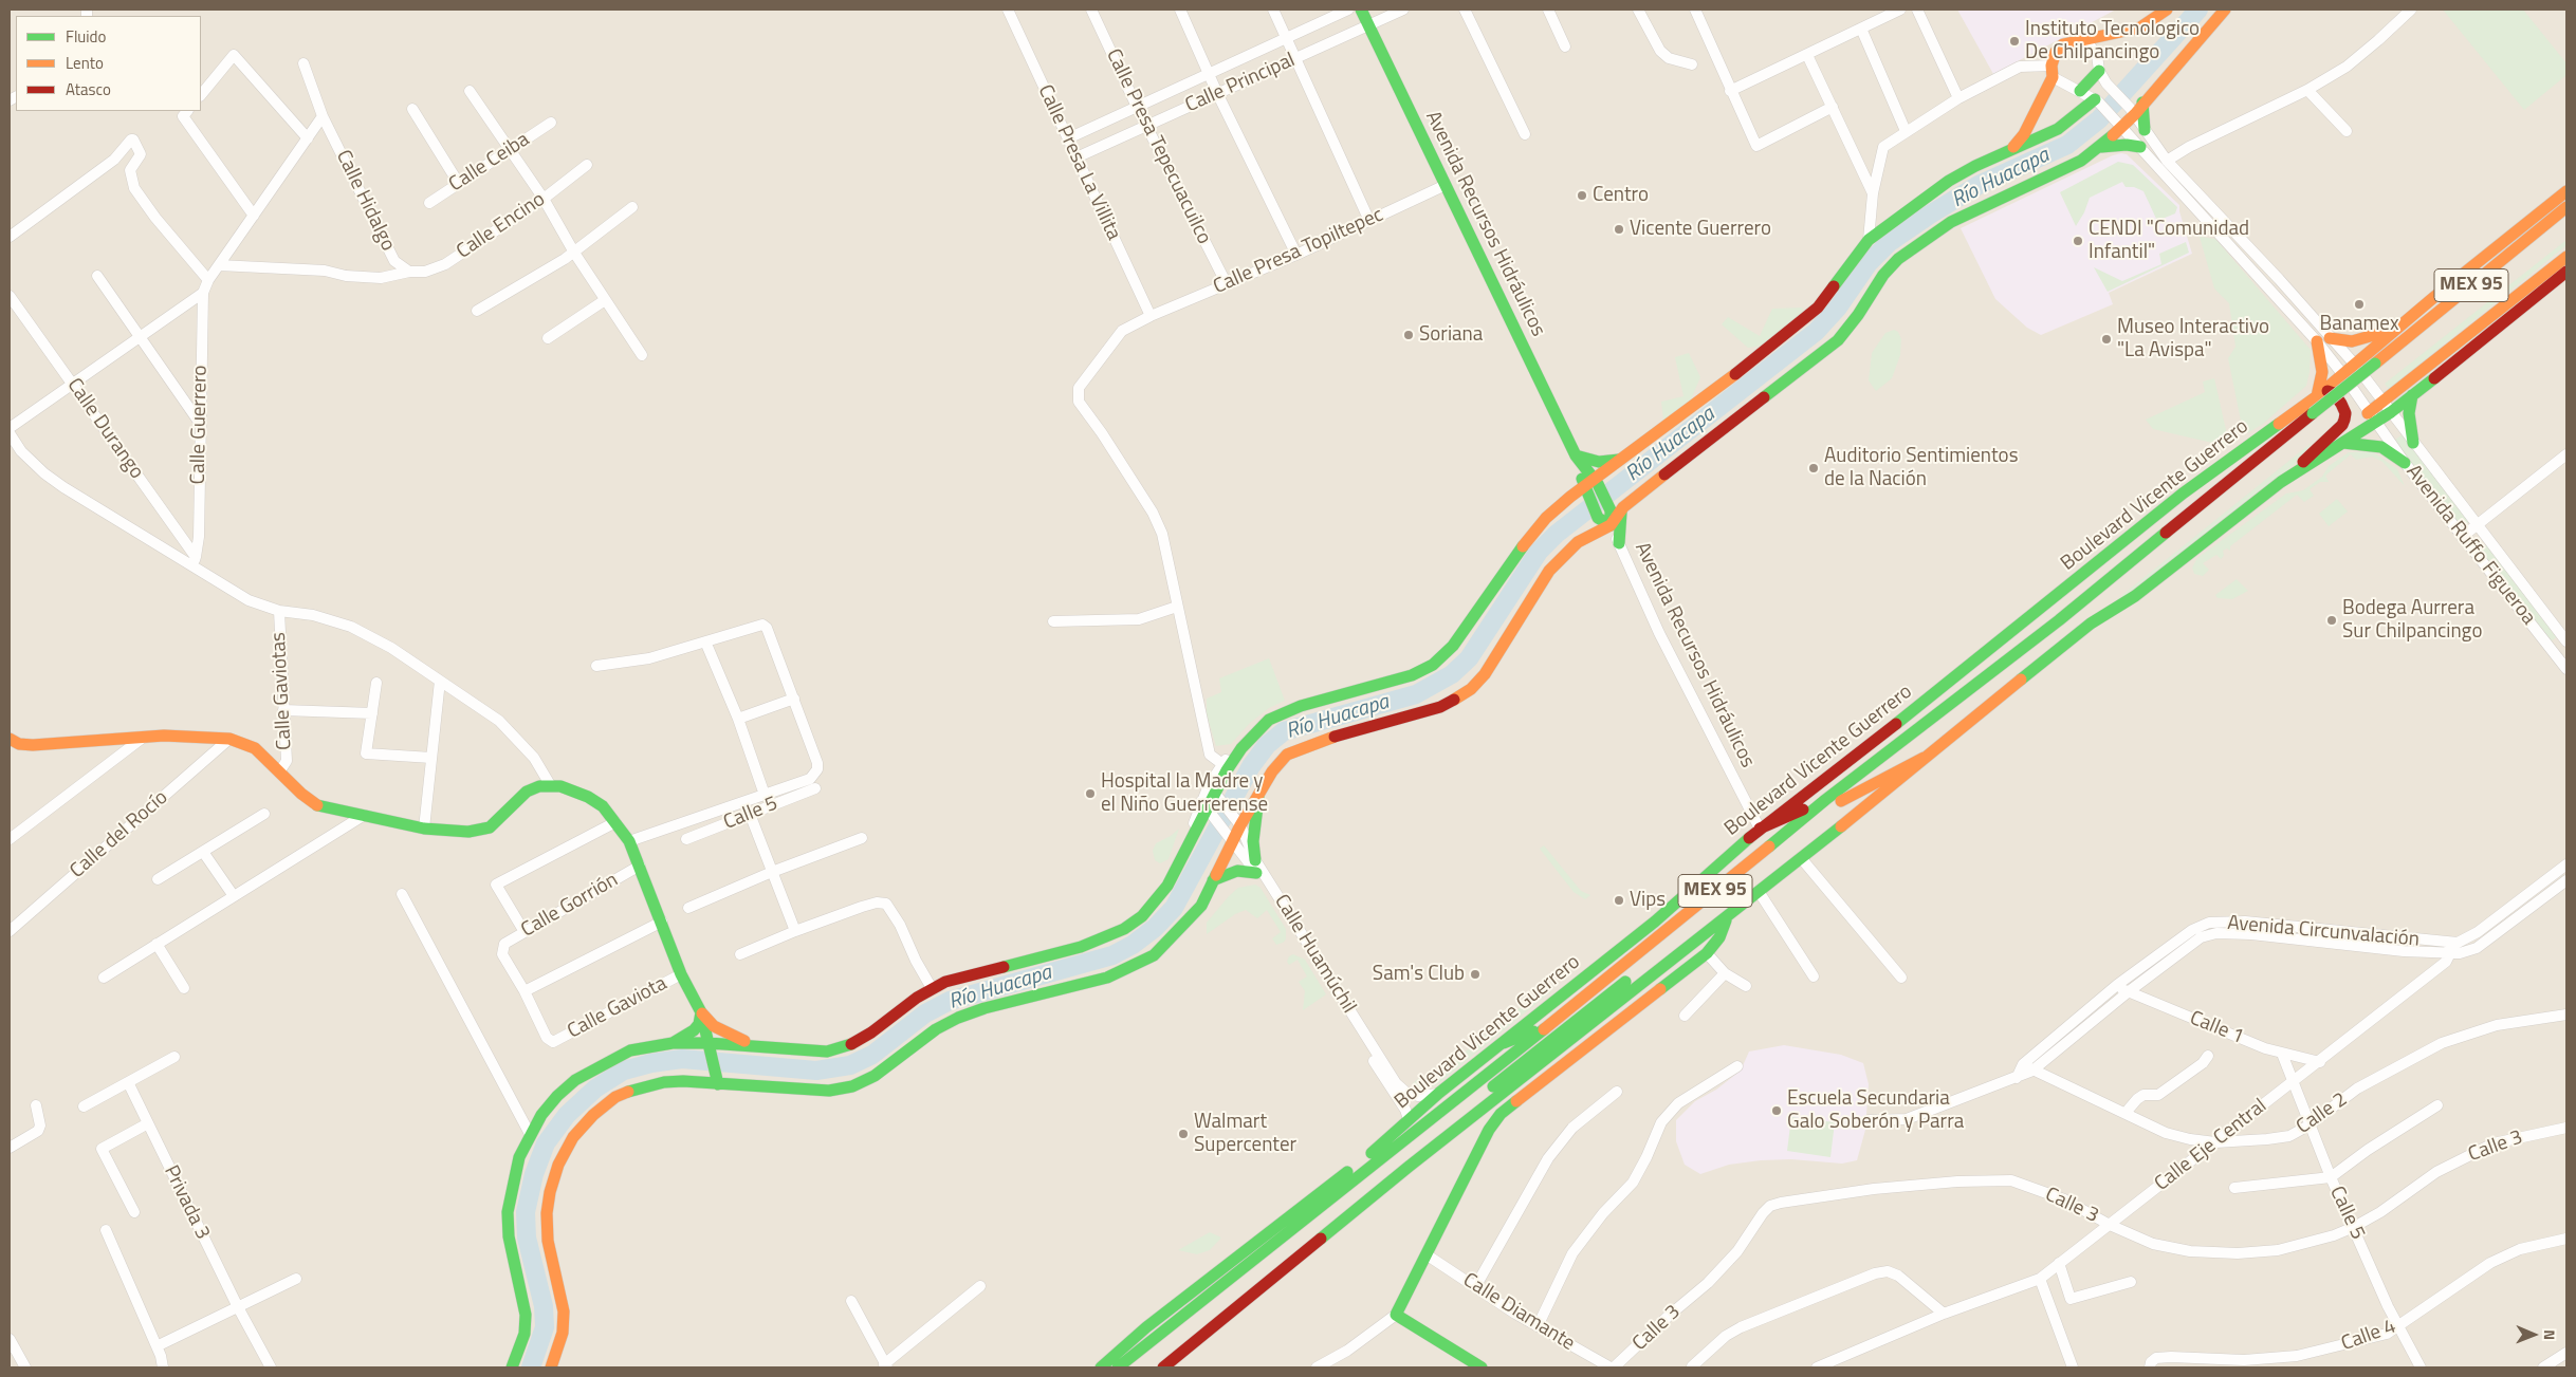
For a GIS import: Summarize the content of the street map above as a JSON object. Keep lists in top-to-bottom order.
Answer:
{
  "streets": {
    "main road": ["Avenida Recursos Hidráulicos", "MEX 95", "Boulevard Vicente Guerrero"],
    "street": [
      "Calle Principal",
      "Calle Presa Tepecuacuilco",
      "Calle Ceiba",
      "Calle Presa La Villita",
      "Calle Hidalgo",
      "Calle Encino",
      "Calle Presa Topiltepec",
      "Calle Guerrero",
      "Calle Durango",
      "Avenida Ruffo Figueroa",
      "Calle Gaviotas",
      "Calle 5",
      "Calle del Rocío",
      "Calle Gorrión",
      "Avenida Circunvalación",
      "Calle Huamúchil",
      "Calle Gaviota",
      "Calle 1",
      "Calle 2",
      "Calle Eje Central",
      "Calle 3",
      "Privada 3",
      "Calle Diamante",
      "Calle 4"
    ]
  },
  "crossings": [
    ["Calle Principal", "Calle Presa Tepecuacuilco"],
    ["Calle Principal", "Calle Presa La Villita"],
    ["Calle Principal", "Avenida Recursos Hidráulicos"],
    ["Calle Presa Tepecuacuilco", "Calle Presa Topiltepec"],
    ["Calle Presa La Villita", "Calle Presa Topiltepec"],
    ["Calle Hidalgo", "Calle Encino"],
    ["Calle Hidalgo", "Calle Guerrero"],
    ["Avenida Recursos Hidráulicos", "Calle Presa Topiltepec"],
    ["Avenida Recursos Hidráulicos", "Boulevard Vicente Guerrero"],
    ["MEX 95", "Avenida Ruffo Figueroa"],
    ["Calle Guerrero", "Calle Durango"],
    ["Boulevard Vicente Guerrero", "Avenida Ruffo Figueroa"],
    ["Boulevard Vicente Guerrero", "Calle Huamúchil"],
    ["Calle 5", "Calle 1"],
    ["Calle 5", "Calle 2"],
    ["Calle 5", "Calle Eje Central"],
    ["Calle 5", "Calle 3"],
    ["Calle 5", "Calle 4"],
    ["Calle Gorrión", "Calle Gaviota"],
    ["Avenida Circunvalación", "Calle 1"],
    ["Avenida Circunvalación", "Calle 2"],
    ["Avenida Circunvalación", "Calle Eje Central"],
    ["Calle 1", "Calle Eje Central"],
    ["Calle 2", "Calle Eje Central"],
    ["Calle Eje Central", "Calle 3"],
    ["Calle 3", "Calle Diamante"]
  ],
  "water": ["Río Huacapa"],
  "places": [
    "Instituto Tecnologico De Chilpancingo",
    "Centro",
    "Vicente Guerrero",
    "CENDI \"Comunidad Infantil\"",
    "Banamex",
    "Soriana",
    "Museo Interactivo \"La Avispa\"",
    "Auditorio Sentimientos de la Nación",
    "Bodega Aurrera Sur Chilpancingo",
    "Hospital la Madre y el Niño Guerrerense",
    "Vips",
    "Sam's Club",
    "Escuela Secundaria Galo Soberón y Parra",
    "Walmart Supercenter"
  ],
  "legend": ["Fluido", "Lento", "Atasco"],
  "north": "right"
}
